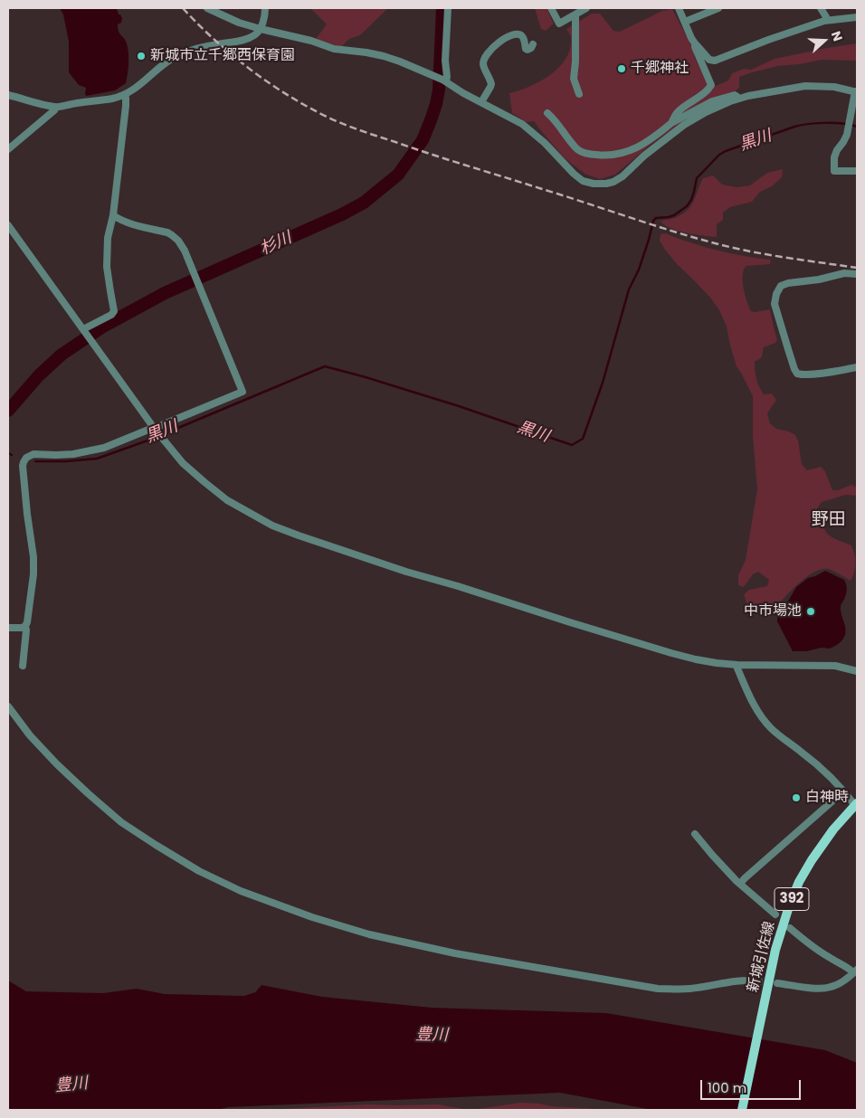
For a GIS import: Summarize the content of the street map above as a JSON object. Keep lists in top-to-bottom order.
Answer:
{
  "streets": {
    "main road": ["392", "新城引佐線"]
  },
  "districts": ["野田"],
  "water": ["黒川", "杉川", "豊川"],
  "places": [
    "新城市立千郷西保育園",
    "千郷神社",
    "中市場池",
    "白神時"
  ],
  "scale_bar": "100 m",
  "north": "right"
}
